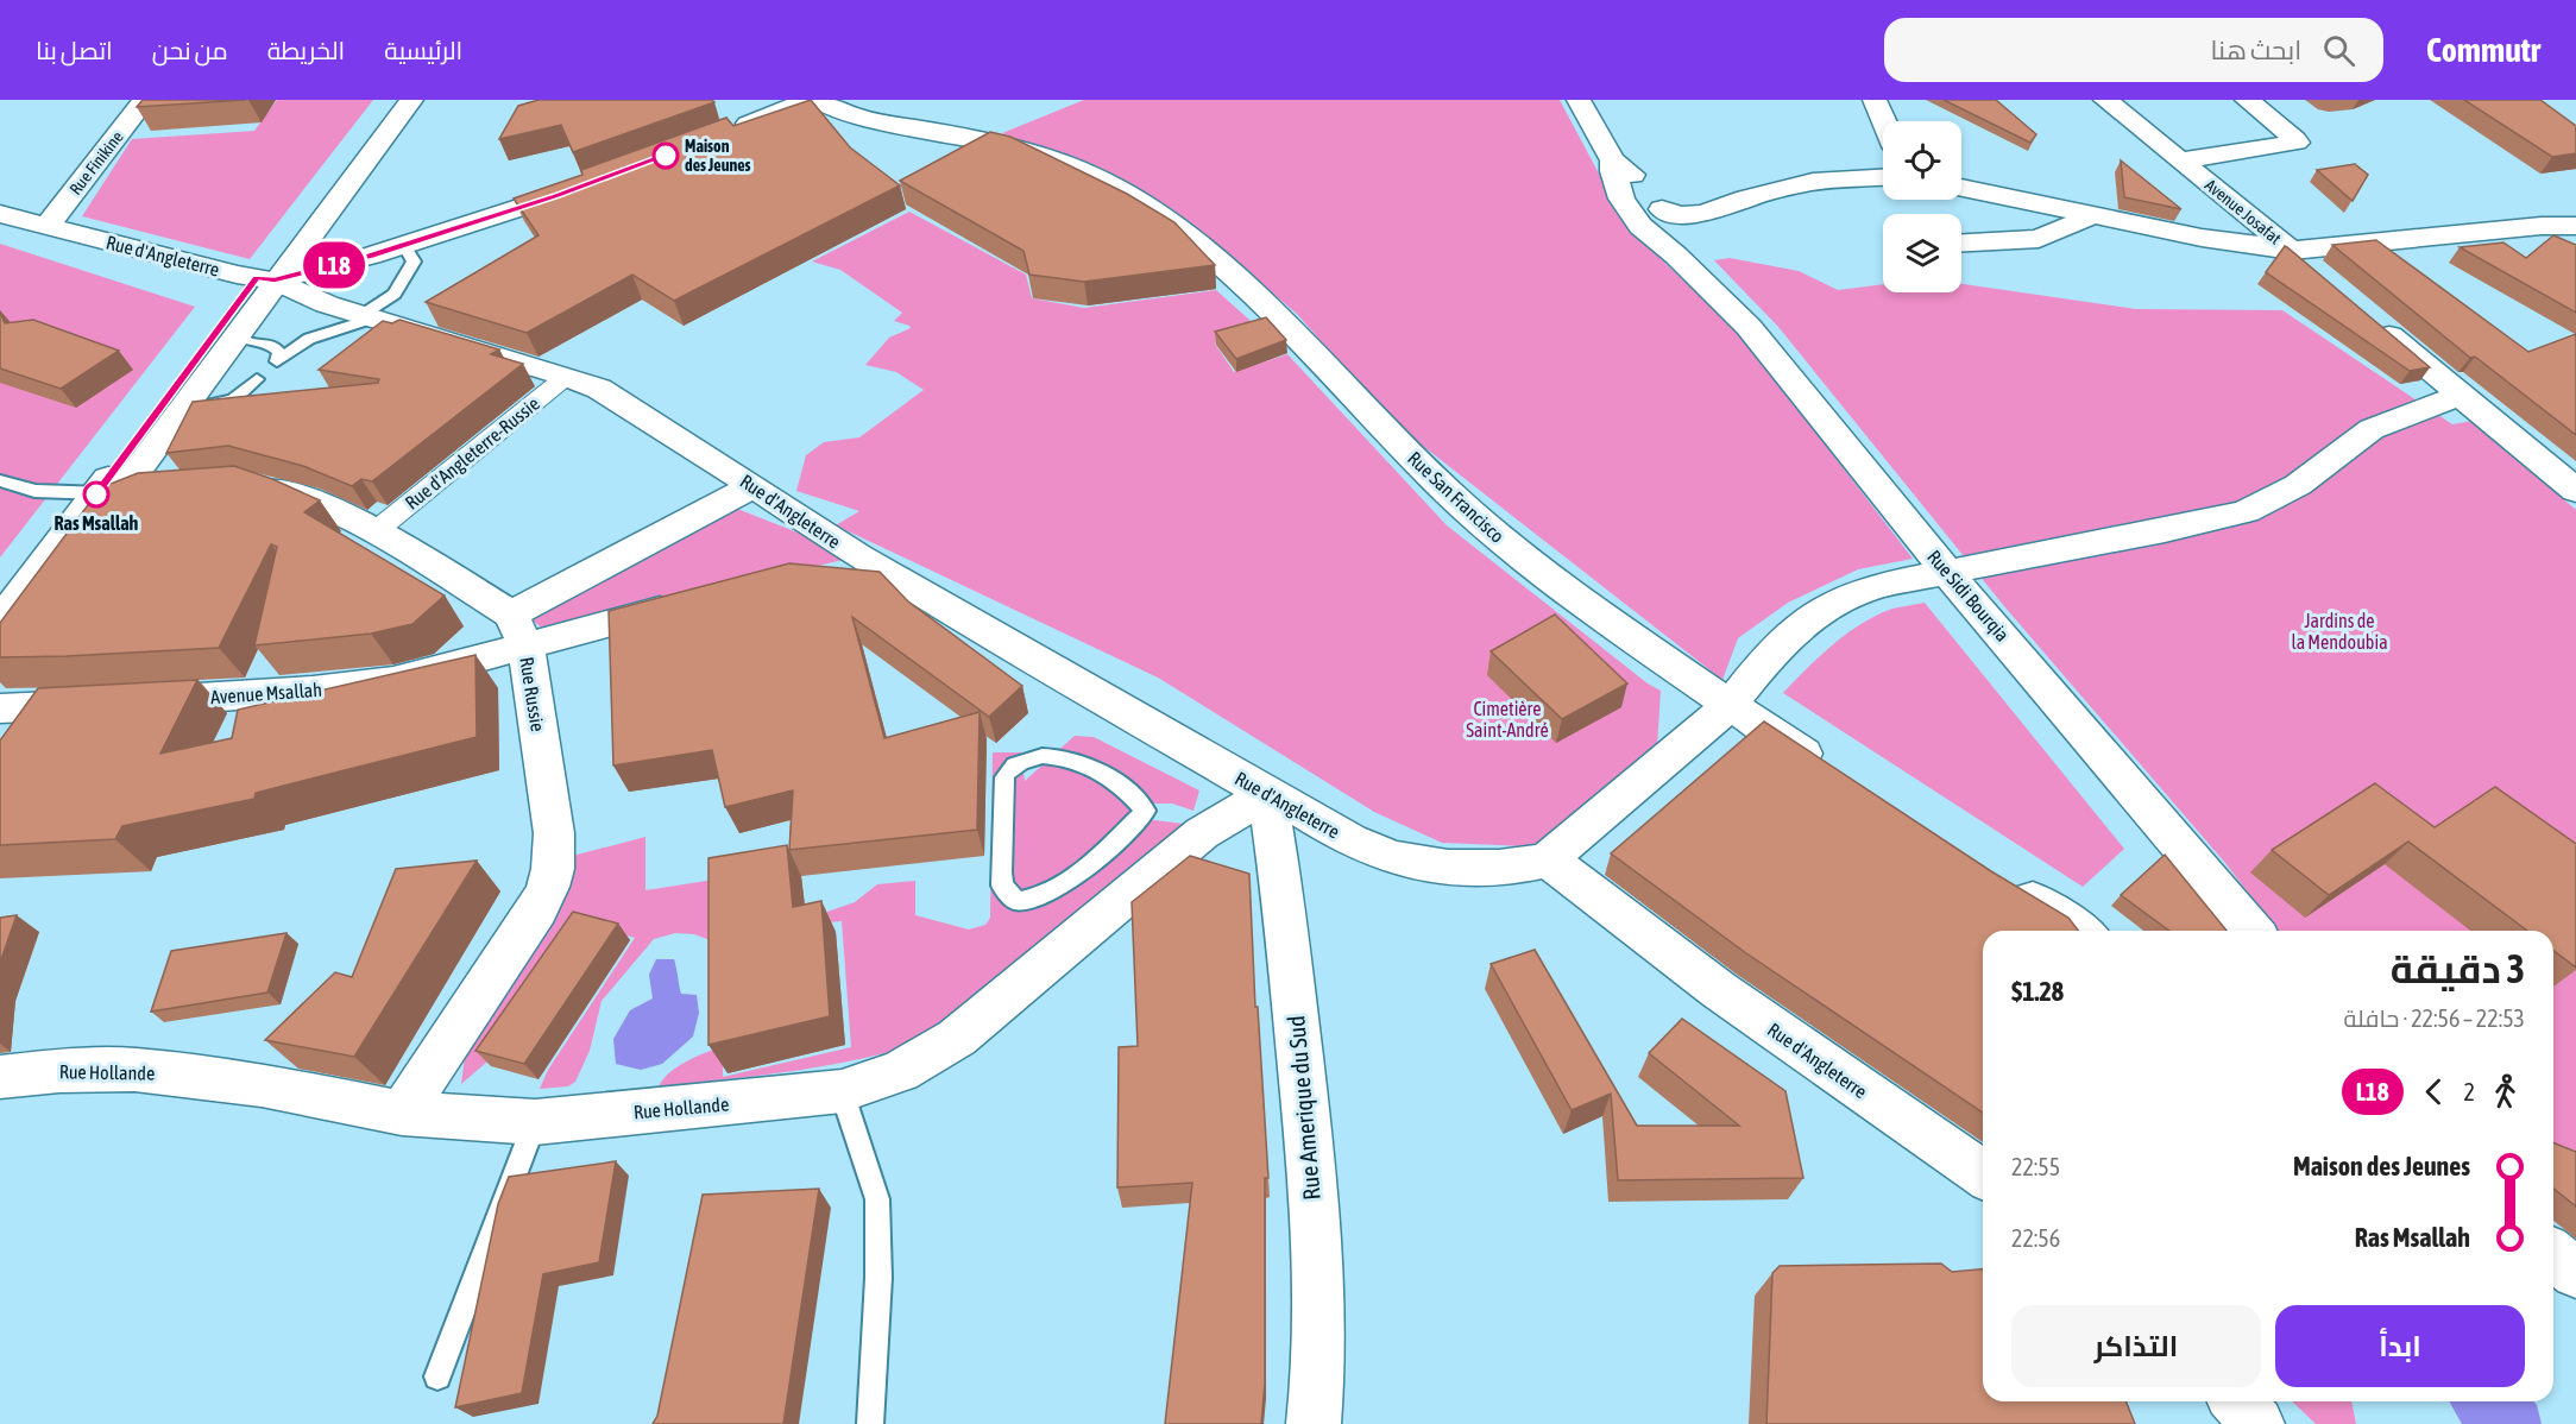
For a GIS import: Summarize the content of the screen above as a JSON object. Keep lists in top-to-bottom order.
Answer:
{
  "streets": {
    "street": [
      "Rue Finikine",
      "Avenue Josafat",
      "Rue d'Angleterre",
      "Rue d'Angleterre-Russie",
      "Rue San Francisco",
      "Rue Sidi Bourqia",
      "Avenue Msallah",
      "Rue Russie",
      "Rue Hollande",
      "Rue Amerique du Sud"
    ]
  },
  "crossings": [
    ["Rue Finikine", "Rue d'Angleterre"],
    ["Rue d'Angleterre", "Rue d'Angleterre-Russie"],
    ["Rue d'Angleterre", "Rue San Francisco"],
    ["Rue d'Angleterre", "Rue Sidi Bourqia"],
    ["Rue d'Angleterre", "Rue Hollande"],
    ["Rue d'Angleterre", "Rue Amerique du Sud"],
    ["Avenue Msallah", "Rue Russie"],
    ["Rue Russie", "Rue Hollande"],
    ["Rue Hollande", "Rue Amerique du Sud"]
  ],
  "parks": ["Jardins de la Mendoubia", "Cimetière Saint-André"],
  "places": ["Maison des Jeunes", "Ras Msallah"],
  "lines": ["bus line L18"],
  "page": {
    "header": "Commutr",
    "search": "ابحث هنا",
    "nav": [
      "الرئيسية",
      "الخريطة",
      "من نحن",
      "اتصل بنا"
    ],
    "on_map": "L18",
    "heading": ["3 دقيقة", "22:53 – 22:56 · حافلة", "$1.28"],
    "legs": ["2", "L18"],
    "list": [
      {
        "name": "Maison des Jeunes",
        "value": "22:55"
      },
      {
        "name": "Ras Msallah",
        "value": "22:56"
      }
    ],
    "buttons": ["ابدأ", "التذاكر"]
  }
}
